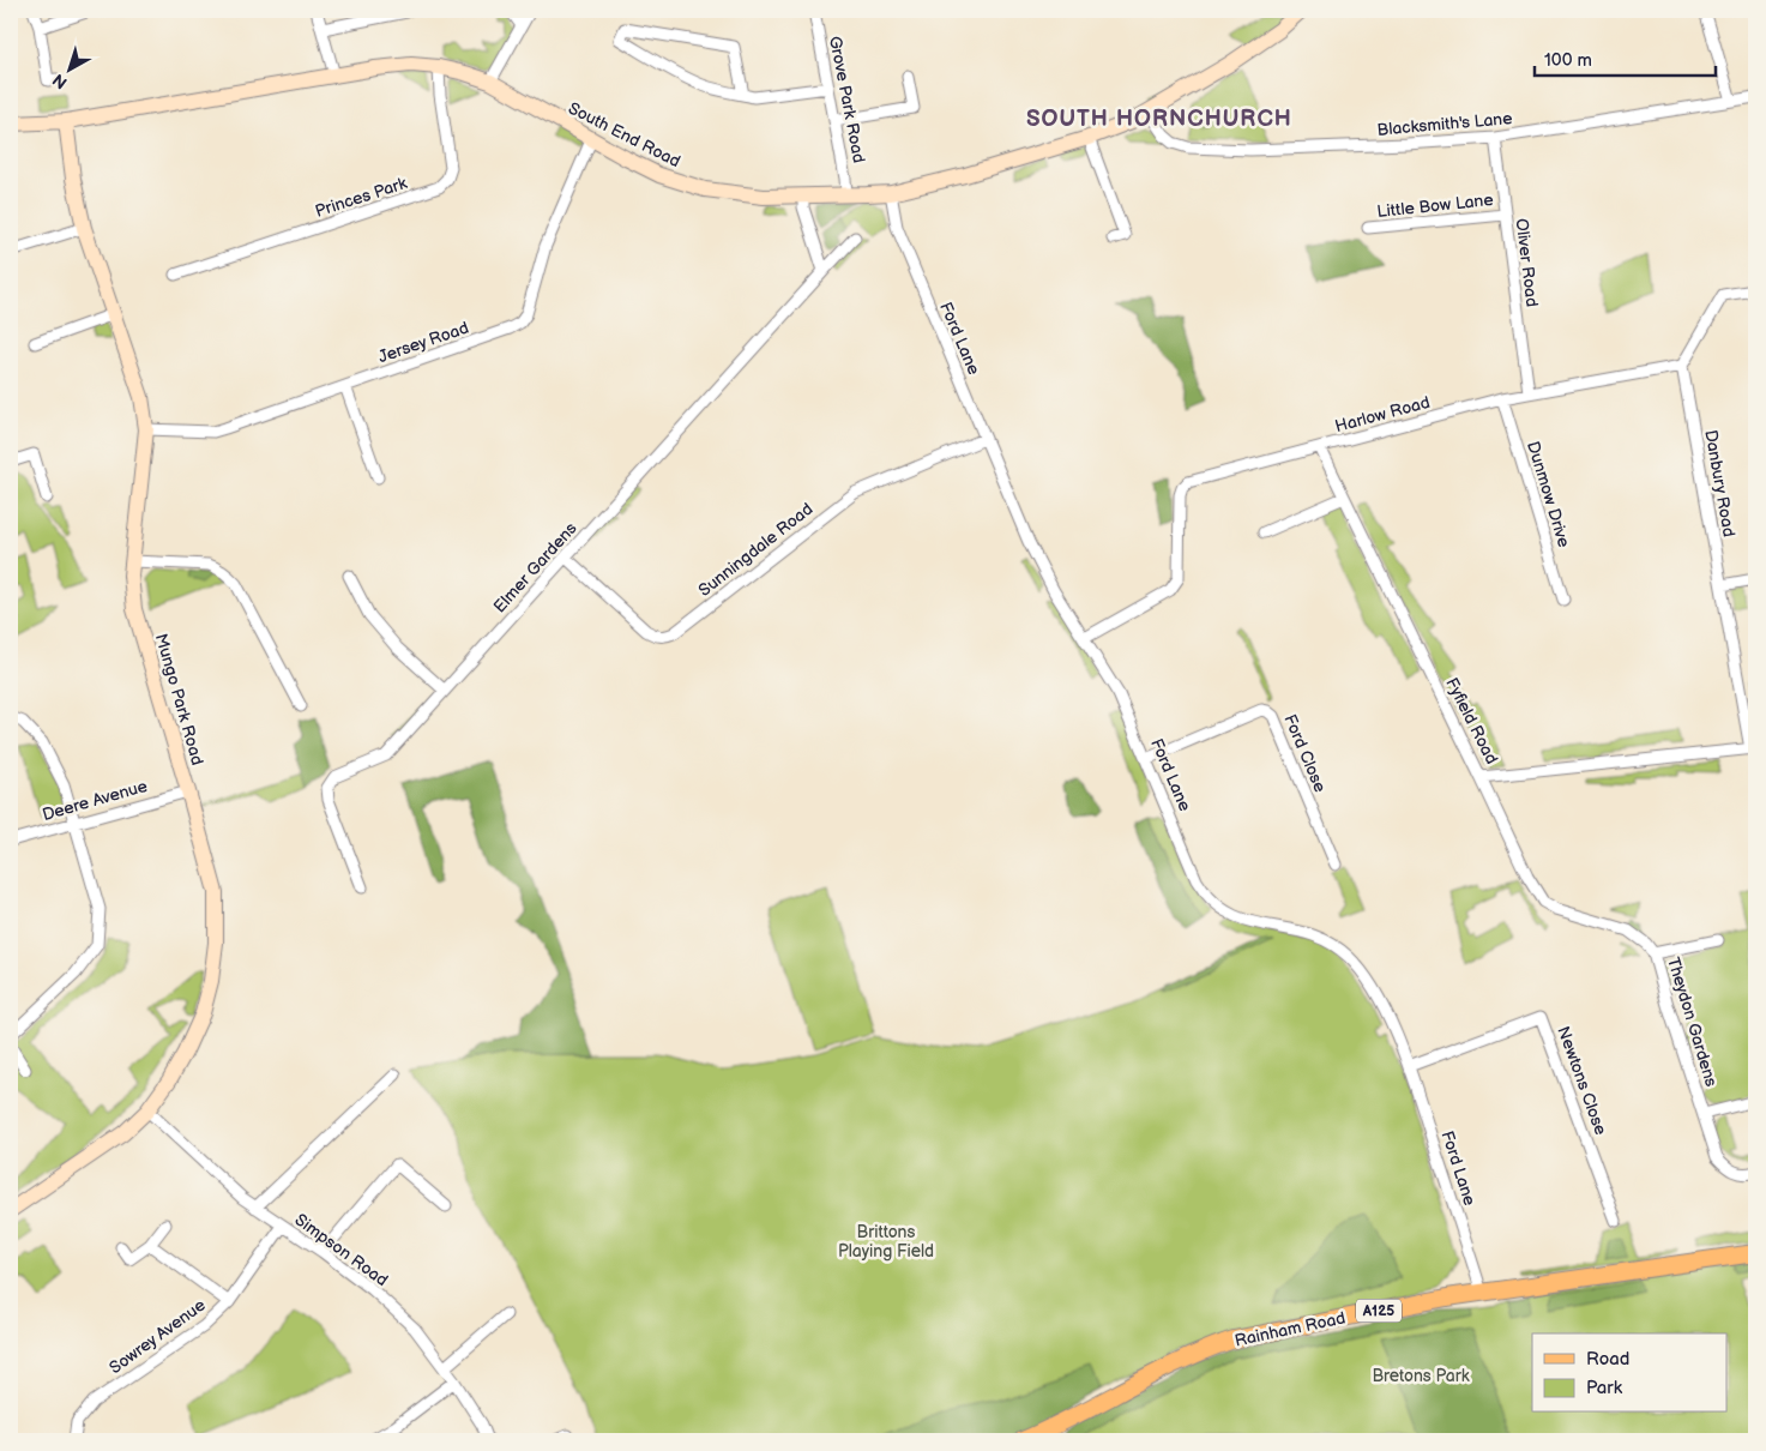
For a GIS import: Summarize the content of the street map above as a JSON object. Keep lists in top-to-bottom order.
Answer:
{
  "streets": {
    "main road": ["A125", "Rainham Road"],
    "street": [
      "Grove Park Road",
      "Blacksmith's Lane",
      "South End Road",
      "Princes Park",
      "Little Bow Lane",
      "Oliver Road",
      "Ford Lane",
      "Jersey Road",
      "Harlow Road",
      "Danbury Road",
      "Dunmow Drive",
      "Sunningdale Road",
      "Elmer Gardens",
      "Mungo Park Road",
      "Fyfield Road",
      "Ford Close",
      "Deere Avenue",
      "Theydon Gardens",
      "Newtons Close",
      "Simpson Road",
      "Sowrey Avenue"
    ]
  },
  "crossings": [
    ["Grove Park Road", "South End Road"],
    ["Blacksmith's Lane", "South End Road"],
    ["Blacksmith's Lane", "Oliver Road"],
    ["South End Road", "Princes Park"],
    ["South End Road", "Ford Lane"],
    ["South End Road", "Jersey Road"],
    ["South End Road", "Mungo Park Road"],
    ["Little Bow Lane", "Oliver Road"],
    ["Oliver Road", "Harlow Road"],
    ["Ford Lane", "Harlow Road"],
    ["Ford Lane", "Sunningdale Road"],
    ["Ford Lane", "Ford Close"],
    ["Ford Lane", "Newtons Close"],
    ["Ford Lane", "Rainham Road"],
    ["Jersey Road", "Mungo Park Road"],
    ["Harlow Road", "Danbury Road"],
    ["Harlow Road", "Dunmow Drive"],
    ["Harlow Road", "Fyfield Road"],
    ["Danbury Road", "Fyfield Road"],
    ["Sunningdale Road", "Elmer Gardens"],
    ["Mungo Park Road", "Deere Avenue"],
    ["Mungo Park Road", "Simpson Road"],
    ["Fyfield Road", "Theydon Gardens"],
    ["Simpson Road", "Sowrey Avenue"]
  ],
  "districts": ["SOUTH HORNCHURCH"],
  "parks": ["Brittons Playing Field", "Bretons Park"],
  "legend": ["Road", "Park"],
  "scale_bar": "100 m",
  "north": "bottom left"
}
